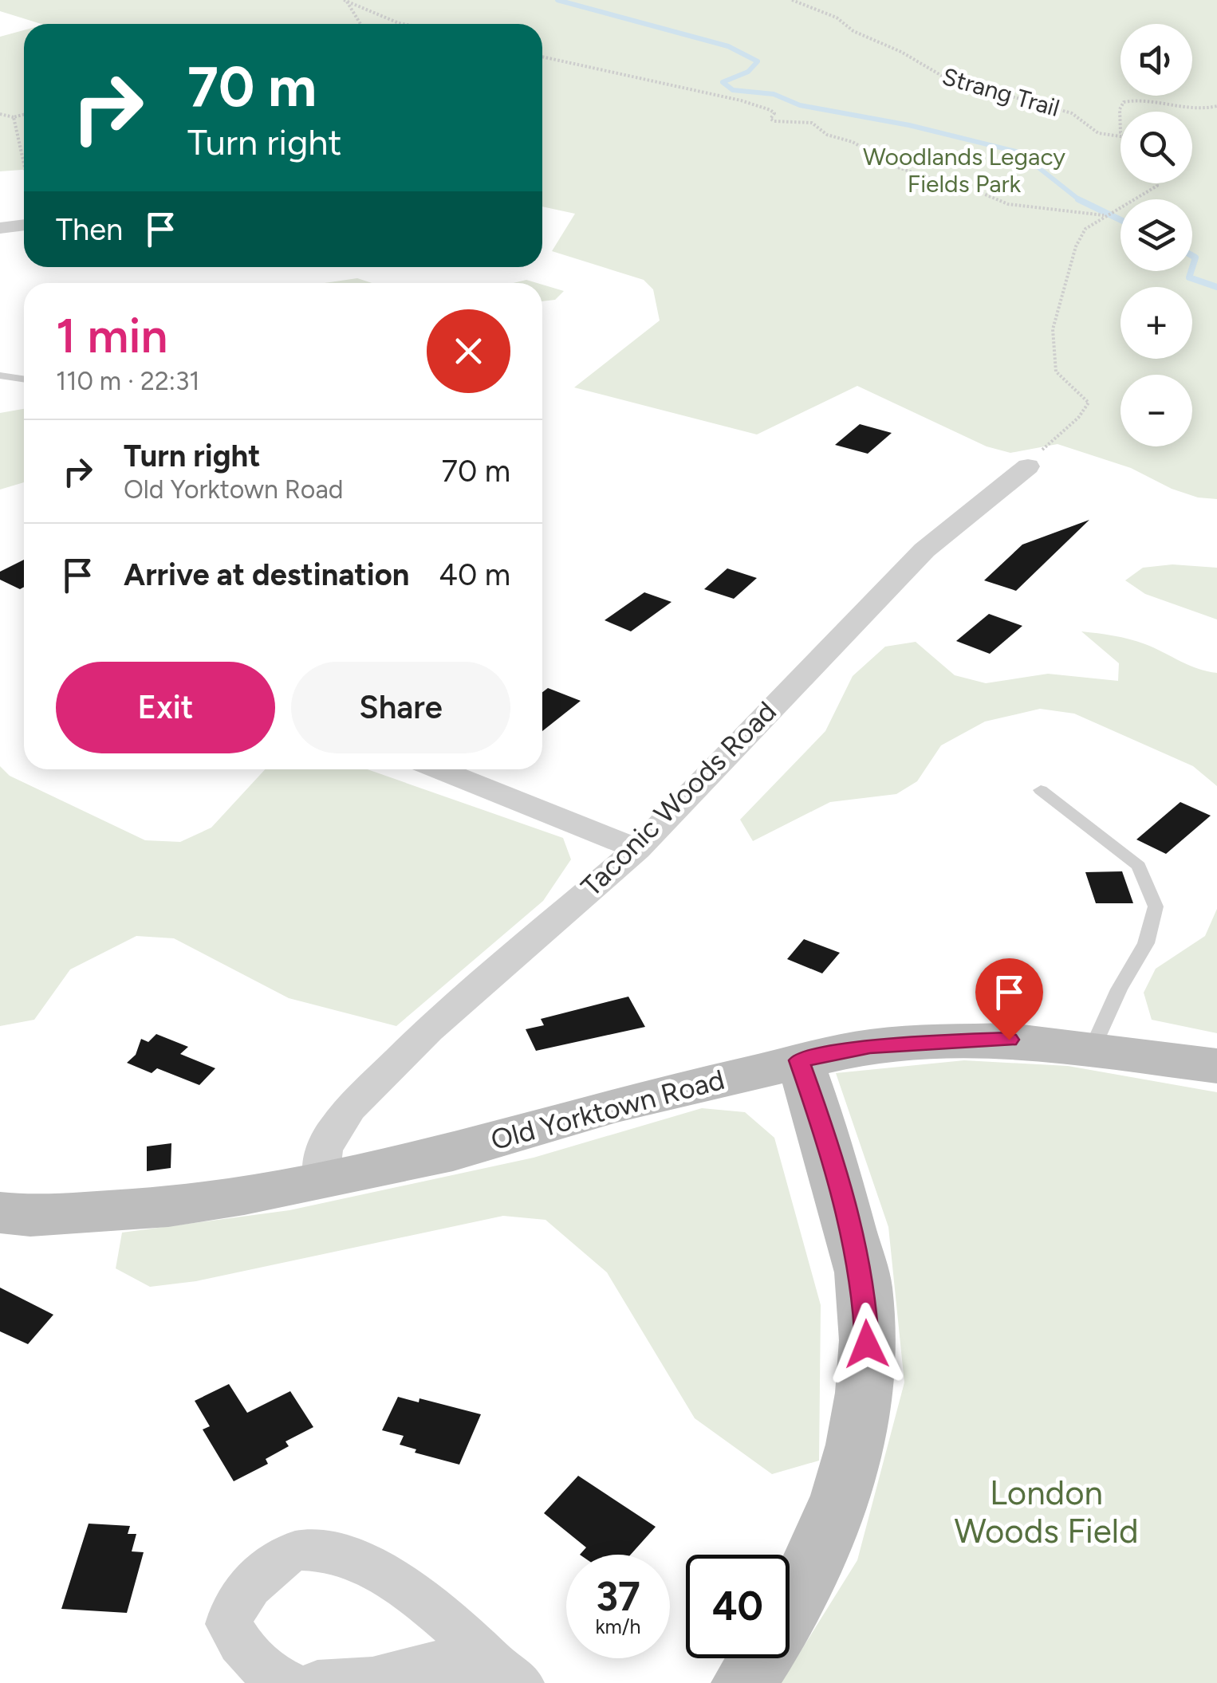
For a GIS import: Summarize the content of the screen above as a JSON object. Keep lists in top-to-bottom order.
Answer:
{
  "streets": {
    "main road": ["Old Yorktown Road"],
    "street": ["Taconic Woods Road"],
    "path": ["Strang Trail"]
  },
  "crossings": [
    ["Taconic Woods Road", "Old Yorktown Road"]
  ],
  "parks": ["Woodlands Legacy Fields Park", "London Woods Field"],
  "page": {
    "map_buttons": ["+", "−"],
    "turn": ["70 m", "Turn right"],
    "then": "Then",
    "heading": ["1 min", "110 m · 22:31"],
    "list": [
      {
        "name": "Turn right",
        "note": "Old Yorktown Road",
        "value": "70 m"
      },
      {
        "name": "Arrive at destination",
        "value": "40 m"
      }
    ],
    "buttons": ["Exit", "Share"],
    "speed": "37 km/h",
    "limit": "40"
  }
}
